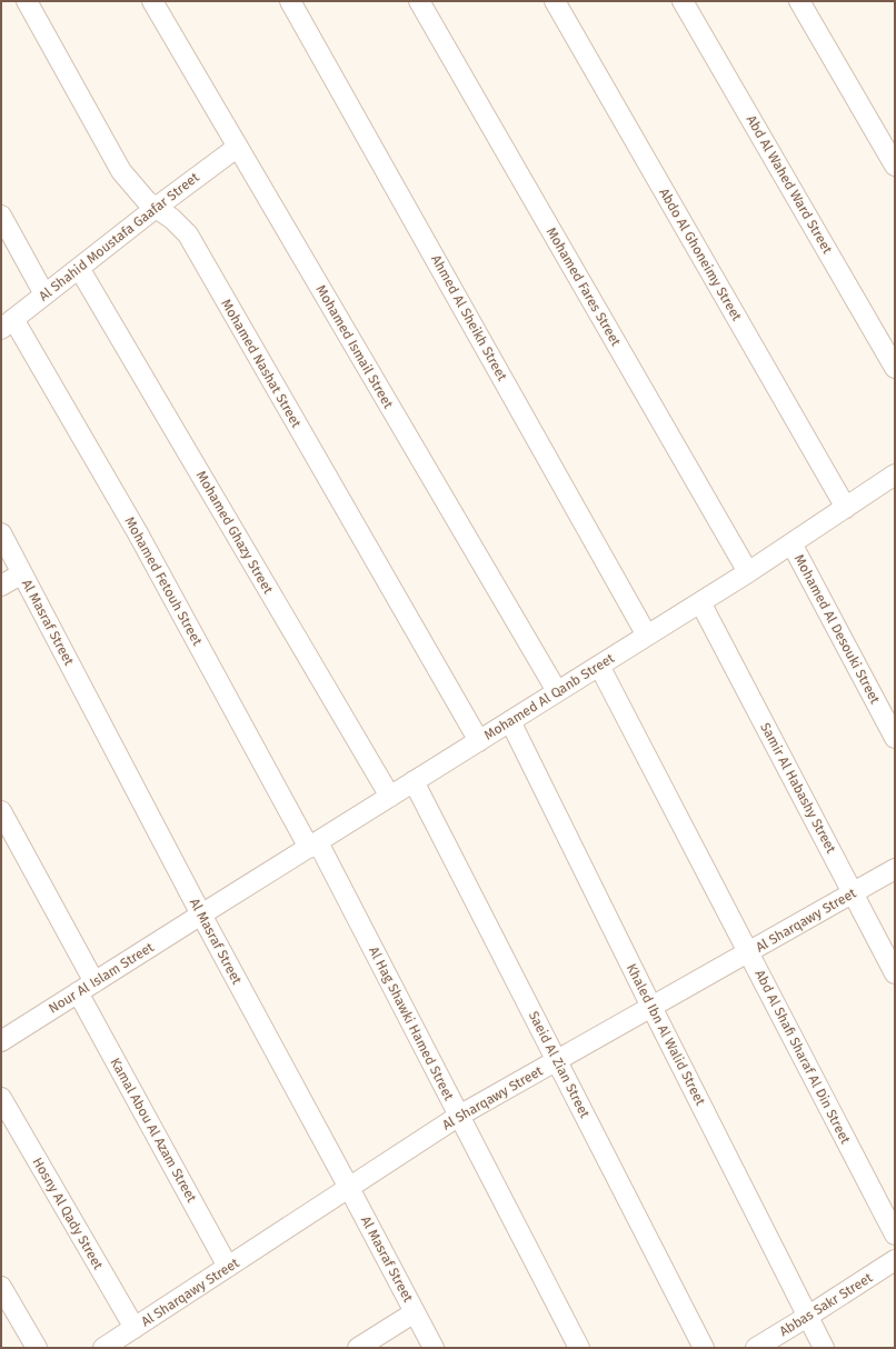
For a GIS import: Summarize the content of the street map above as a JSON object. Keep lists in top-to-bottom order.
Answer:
{
  "streets": {
    "street": [
      "Abd Al Wahed Ward Street",
      "Al Shahid Moustafa Gaafar Street",
      "Abdo Al Ghoneimy Street",
      "Mohamed Fares Street",
      "Ahmed Al Sheikh Street",
      "Mohamed Ismail Street",
      "Mohamed Nashat Street",
      "Mohamed Ghazy Street",
      "Mohamed Fetouh Street",
      "Al Masraf Street",
      "Mohamed Al Desouki Street",
      "Mohamed Al Qanb Street",
      "Samir Al Habashy Street",
      "Al Sharqawy Street",
      "Nour Al Islam Street",
      "Al Hag Shawki Hamed Street",
      "Khaled Ibn Al Walid Street",
      "Abd Al Shafi Sharaf Al Din Street",
      "Saeid Al Zian Street",
      "Kamal Abou Al Azam Street",
      "Hosny Al Qady Street",
      "Abbas Sakr Street"
    ]
  },
  "crossings": [
    ["Al Shahid Moustafa Gaafar Street", "Mohamed Ismail Street"],
    ["Al Shahid Moustafa Gaafar Street", "Mohamed Nashat Street"],
    ["Al Shahid Moustafa Gaafar Street", "Mohamed Ghazy Street"],
    ["Al Shahid Moustafa Gaafar Street", "Mohamed Fetouh Street"],
    ["Abdo Al Ghoneimy Street", "Mohamed Al Qanb Street"],
    ["Mohamed Fares Street", "Mohamed Al Qanb Street"],
    ["Ahmed Al Sheikh Street", "Mohamed Al Qanb Street"],
    ["Mohamed Ismail Street", "Mohamed Al Qanb Street"],
    ["Mohamed Nashat Street", "Mohamed Al Qanb Street"],
    ["Mohamed Ghazy Street", "Mohamed Al Qanb Street"],
    ["Mohamed Fetouh Street", "Mohamed Al Qanb Street"],
    ["Mohamed Fetouh Street", "Al Hag Shawki Hamed Street"],
    ["Al Masraf Street", "Mohamed Al Qanb Street"],
    ["Al Masraf Street", "Al Sharqawy Street"],
    ["Al Masraf Street", "Nour Al Islam Street"],
    ["Mohamed Al Desouki Street", "Mohamed Al Qanb Street"],
    ["Mohamed Al Qanb Street", "Samir Al Habashy Street"],
    ["Mohamed Al Qanb Street", "Nour Al Islam Street"],
    ["Mohamed Al Qanb Street", "Al Hag Shawki Hamed Street"],
    ["Mohamed Al Qanb Street", "Khaled Ibn Al Walid Street"],
    ["Mohamed Al Qanb Street", "Abd Al Shafi Sharaf Al Din Street"],
    ["Mohamed Al Qanb Street", "Saeid Al Zian Street"],
    ["Samir Al Habashy Street", "Al Sharqawy Street"],
    ["Al Sharqawy Street", "Al Hag Shawki Hamed Street"],
    ["Al Sharqawy Street", "Khaled Ibn Al Walid Street"],
    ["Al Sharqawy Street", "Abd Al Shafi Sharaf Al Din Street"],
    ["Al Sharqawy Street", "Saeid Al Zian Street"],
    ["Al Sharqawy Street", "Kamal Abou Al Azam Street"],
    ["Al Sharqawy Street", "Hosny Al Qady Street"],
    ["Nour Al Islam Street", "Kamal Abou Al Azam Street"],
    ["Khaled Ibn Al Walid Street", "Abbas Sakr Street"]
  ]
}
